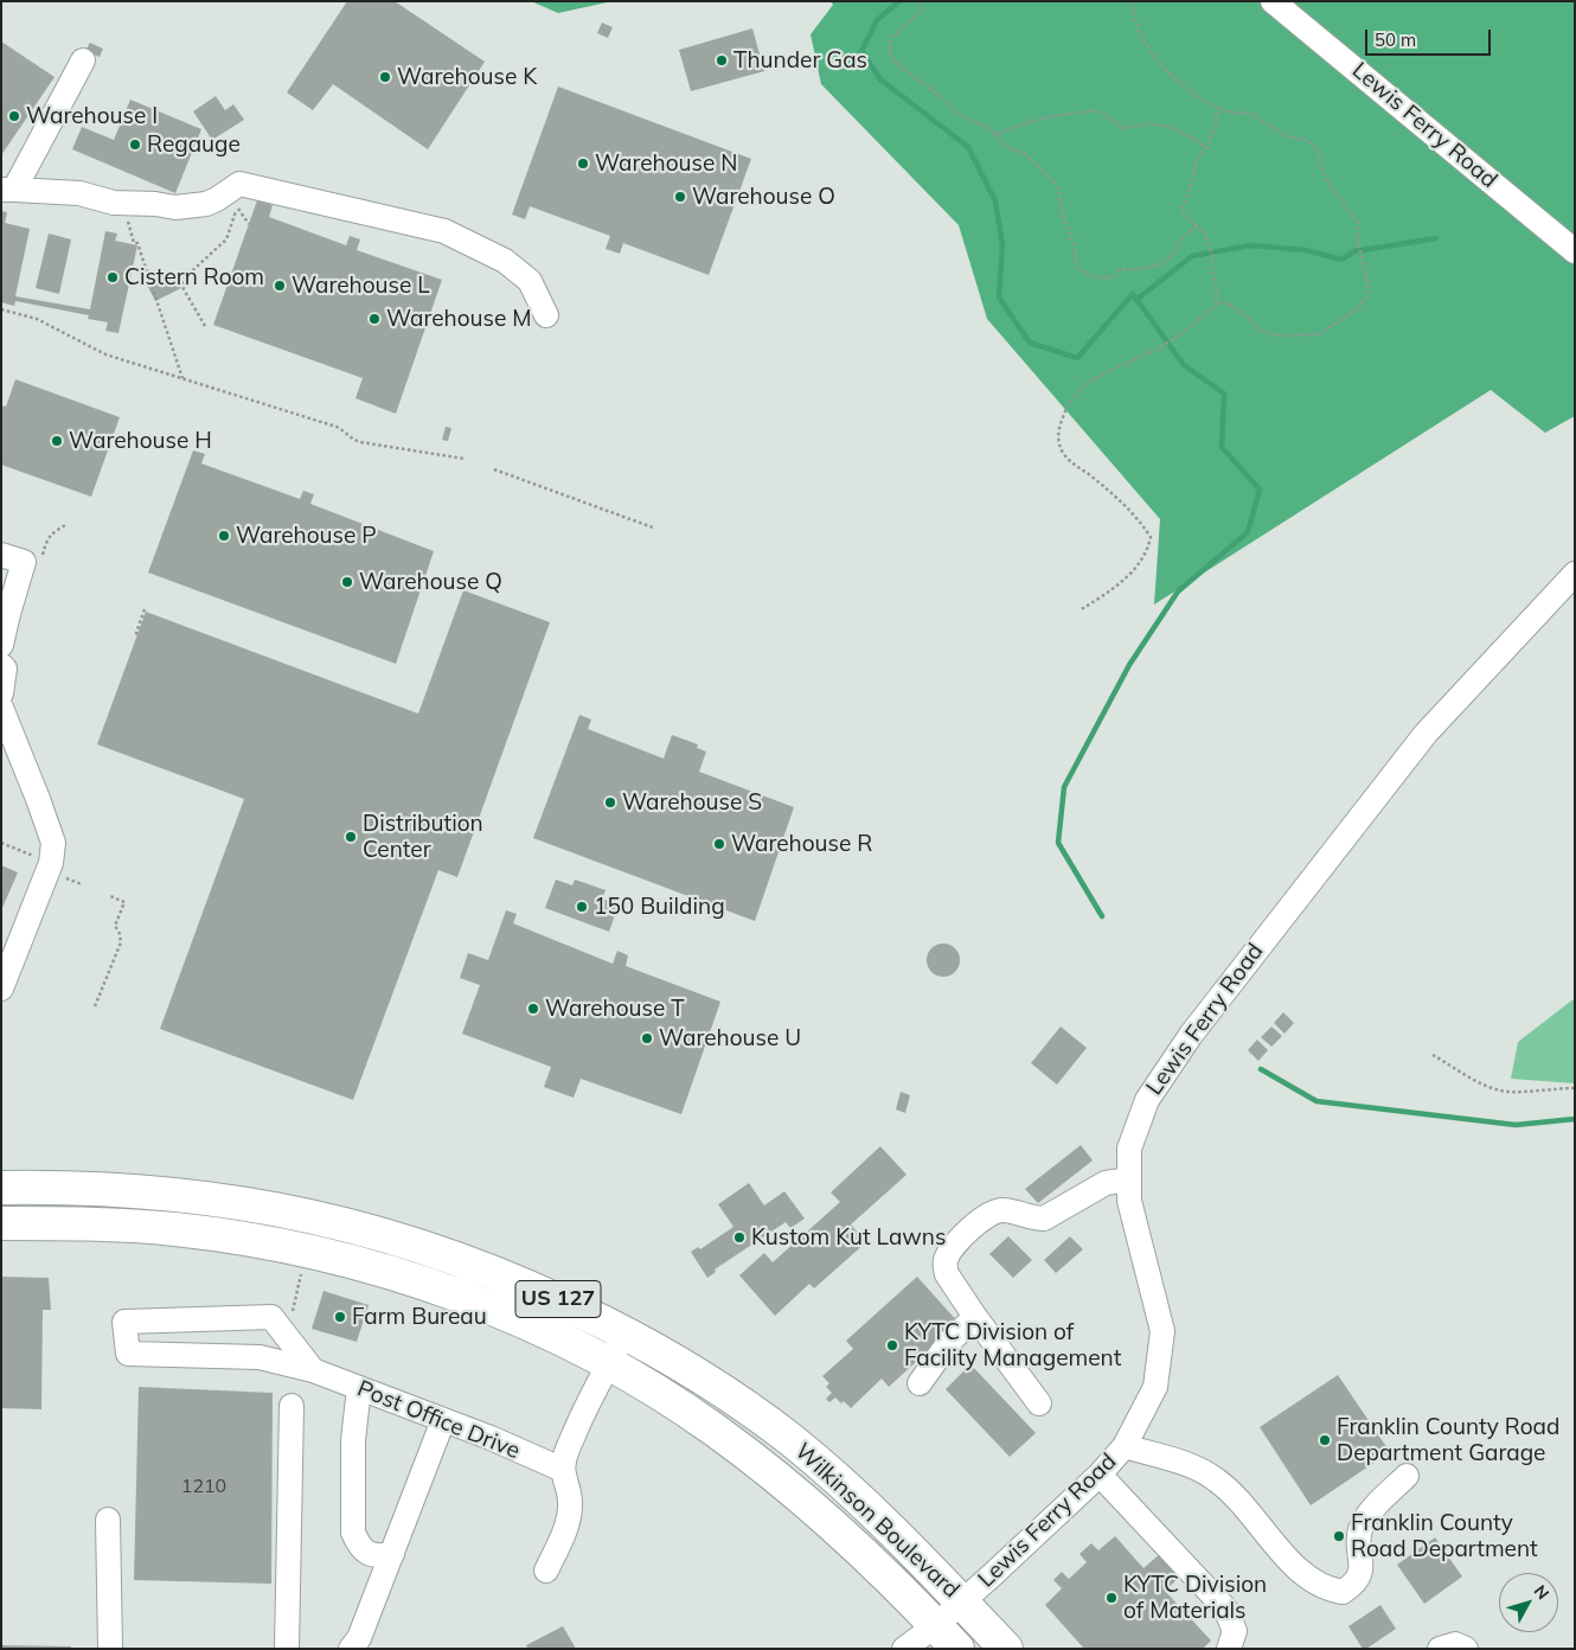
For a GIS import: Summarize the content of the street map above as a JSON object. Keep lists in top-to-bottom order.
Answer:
{
  "streets": {
    "highway": ["US 127", "Wilkinson Boulevard"],
    "street": ["Lewis Ferry Road", "Post Office Drive"]
  },
  "crossings": [
    ["Lewis Ferry Road", "Wilkinson Boulevard"]
  ],
  "places": [
    "Thunder Gas",
    "Warehouse K",
    "Warehouse I",
    "Regauge",
    "Warehouse N",
    "Warehouse O",
    "Cistern Room",
    "Warehouse L",
    "Warehouse M",
    "Warehouse H",
    "Warehouse P",
    "Warehouse Q",
    "Warehouse S",
    "Distribution Center",
    "Warehouse R",
    "150 Building",
    "Warehouse T",
    "Warehouse U",
    "Kustom Kut Lawns",
    "Farm Bureau",
    "KYTC Division of Facility Management",
    "Franklin County Road Department Garage",
    "Franklin County Road Department",
    "KYTC Division of Materials"
  ],
  "house_numbers": ["1210"],
  "scale_bar": "50 m",
  "north": "top right"
}
